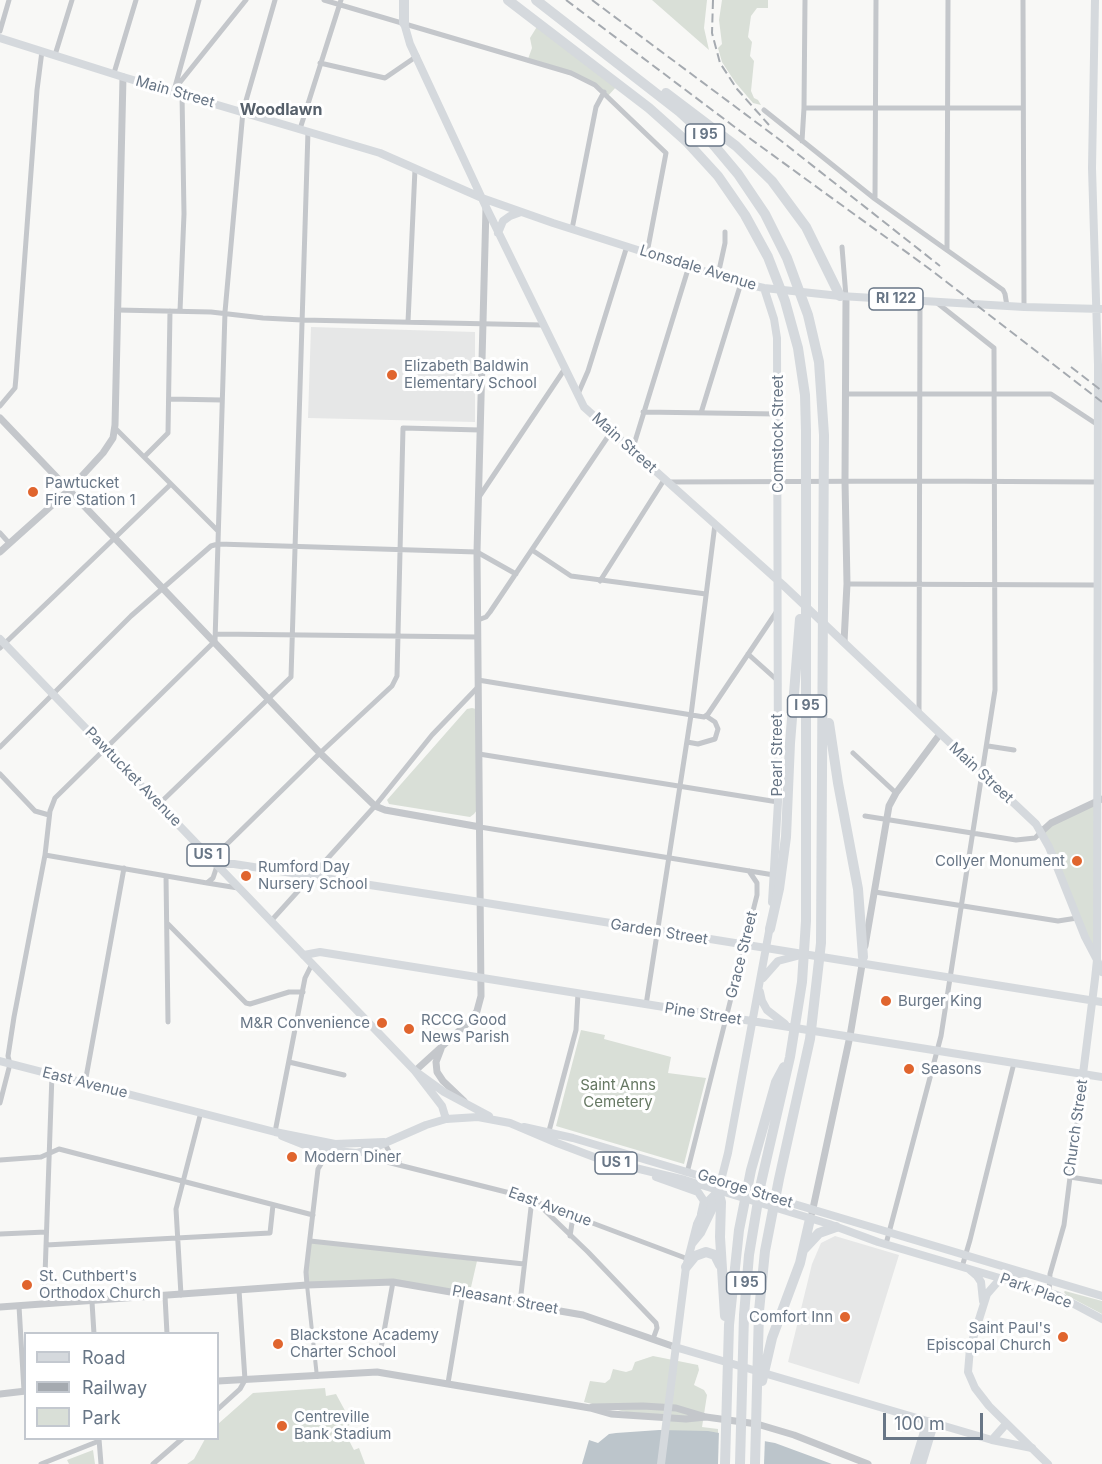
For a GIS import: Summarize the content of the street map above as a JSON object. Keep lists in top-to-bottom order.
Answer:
{
  "streets": {
    "highway": ["I 95"],
    "main road": [
      "Main Street",
      "Lonsdale Avenue",
      "RI 122",
      "Comstock Street",
      "Pearl Street",
      "Pawtucket Avenue",
      "US 1",
      "Garden Street",
      "Pine Street",
      "East Avenue",
      "Church Street",
      "George Street",
      "Park Place",
      "Pleasant Street"
    ],
    "street": ["Grace Street"]
  },
  "crossings": [
    ["Main Street", "Lonsdale Avenue"],
    ["Main Street", "Comstock Street"],
    ["Main Street", "Pearl Street"],
    ["Main Street", "Church Street"],
    ["Lonsdale Avenue", "Comstock Street"],
    ["Comstock Street", "Pearl Street"],
    ["Pearl Street", "Garden Street"],
    ["Pearl Street", "Pine Street"],
    ["Pearl Street", "George Street"],
    ["Pawtucket Avenue", "Garden Street"],
    ["Pawtucket Avenue", "Pine Street"],
    ["Pawtucket Avenue", "George Street"],
    ["Garden Street", "Grace Street"],
    ["Garden Street", "Church Street"],
    ["Grace Street", "Pine Street"],
    ["Grace Street", "George Street"],
    ["Pine Street", "Church Street"],
    ["East Avenue", "George Street"],
    ["Church Street", "Park Place"],
    ["George Street", "Park Place"]
  ],
  "districts": ["Woodlawn"],
  "parks": ["Saint Anns Cemetery"],
  "places": [
    "Elizabeth Baldwin Elementary School",
    "Pawtucket Fire Station 1",
    "Collyer Monument",
    "Rumford Day Nursery School",
    "Burger King",
    "M&R Convenience",
    "RCCG Good News Parish",
    "Seasons",
    "Modern Diner",
    "St. Cuthbert's Orthodox Church",
    "Comfort Inn",
    "Saint Paul's Episcopal Church",
    "Blackstone Academy Charter School",
    "Centreville Bank Stadium"
  ],
  "legend": ["Road", "Railway", "Park"],
  "scale_bar": "100 m"
}
